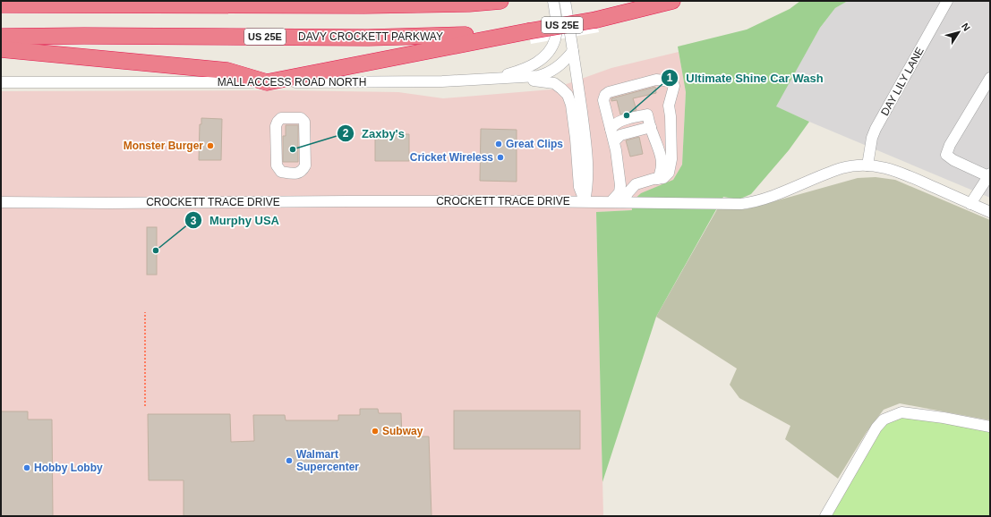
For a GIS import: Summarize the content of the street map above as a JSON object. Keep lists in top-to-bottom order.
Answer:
{
  "streets": {
    "highway": ["US 25E", "DAVY CROCKETT PARKWAY"],
    "street": ["DAY LILY LANE", "MALL ACCESS ROAD NORTH", "CROCKETT TRACE DRIVE"]
  },
  "crossings": [
    ["DAY LILY LANE", "CROCKETT TRACE DRIVE"]
  ],
  "places": [
    "Ultimate Shine Car Wash",
    "Great Clips",
    "Monster Burger",
    "Zaxby's",
    "Cricket Wireless",
    "Murphy USA",
    "Subway",
    "Walmart Supercenter",
    "Hobby Lobby"
  ],
  "north": "top right"
}
